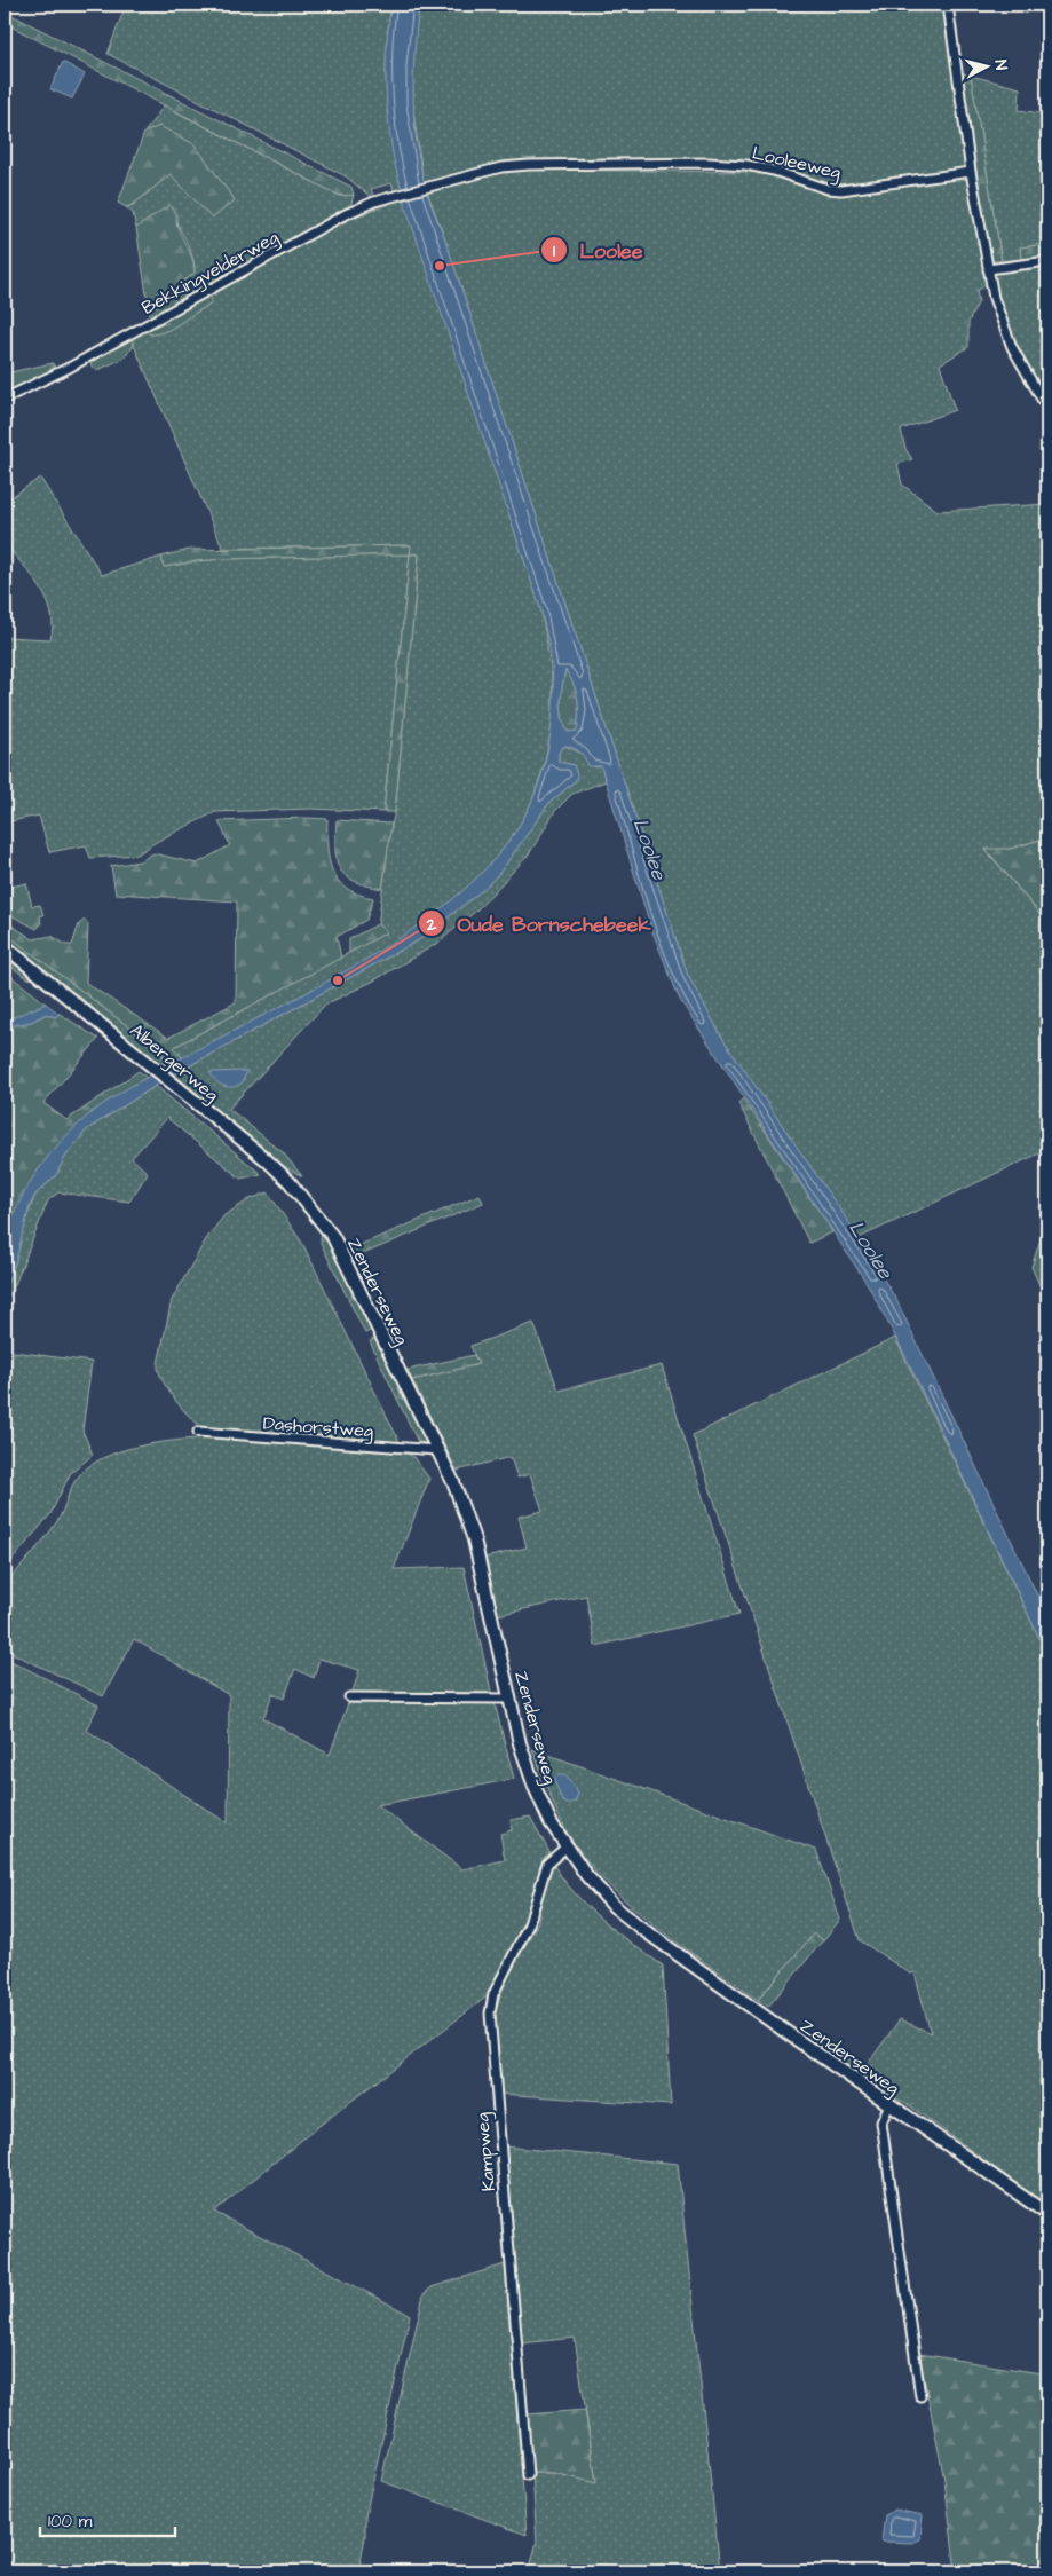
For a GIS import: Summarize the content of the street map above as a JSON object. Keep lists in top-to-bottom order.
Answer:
{
  "streets": {
    "main road": ["Albergerweg", "Zenderseweg"],
    "street": [
      "Looleeweg",
      "Bekkingvelderweg",
      "Dashorstweg",
      "Kampweg"
    ]
  },
  "crossings": [
    ["Looleeweg", "Bekkingvelderweg"],
    ["Albergerweg", "Zenderseweg"],
    ["Zenderseweg", "Dashorstweg"],
    ["Zenderseweg", "Kampweg"]
  ],
  "water": ["Loolee"],
  "places": ["Loolee", "Oude Bornschebeek"],
  "scale_bar": "100 m",
  "north": "right"
}
